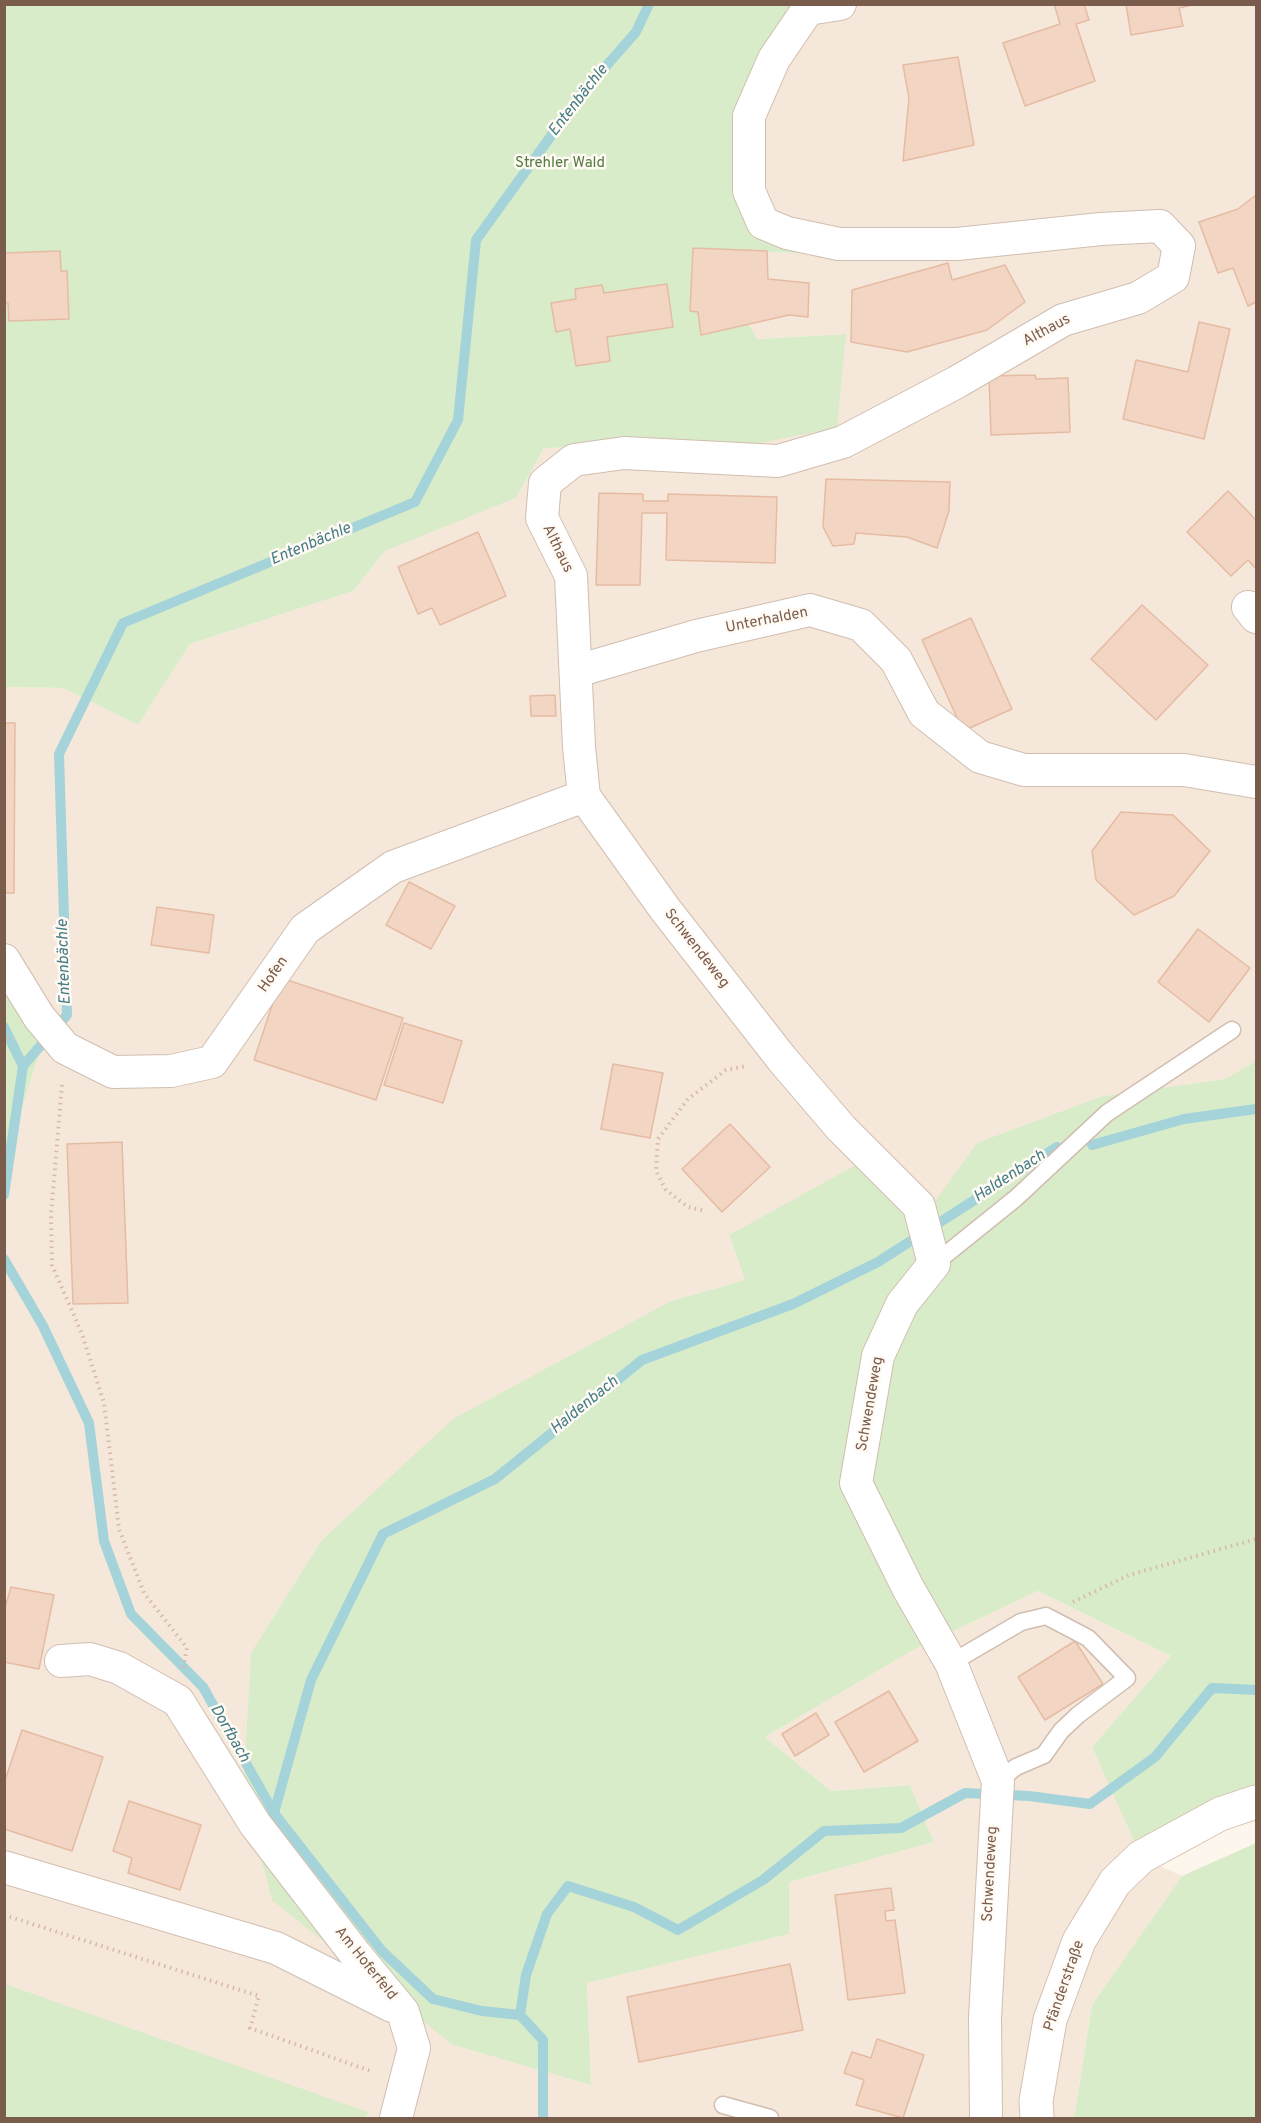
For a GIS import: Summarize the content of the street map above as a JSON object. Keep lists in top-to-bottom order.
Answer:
{
  "streets": {
    "street": [
      "Althaus",
      "Unterhalden",
      "Schwendeweg",
      "Hofen",
      "Am Hoferfeld",
      "Pfänderstraße"
    ]
  },
  "crossings": [
    ["Althaus", "Unterhalden"],
    ["Althaus", "Schwendeweg"],
    ["Althaus", "Hofen"],
    ["Schwendeweg", "Hofen"]
  ],
  "water": ["Entenbächle", "Haldenbach", "Dorfbach"],
  "parks": ["Strehler Wald"]
}
